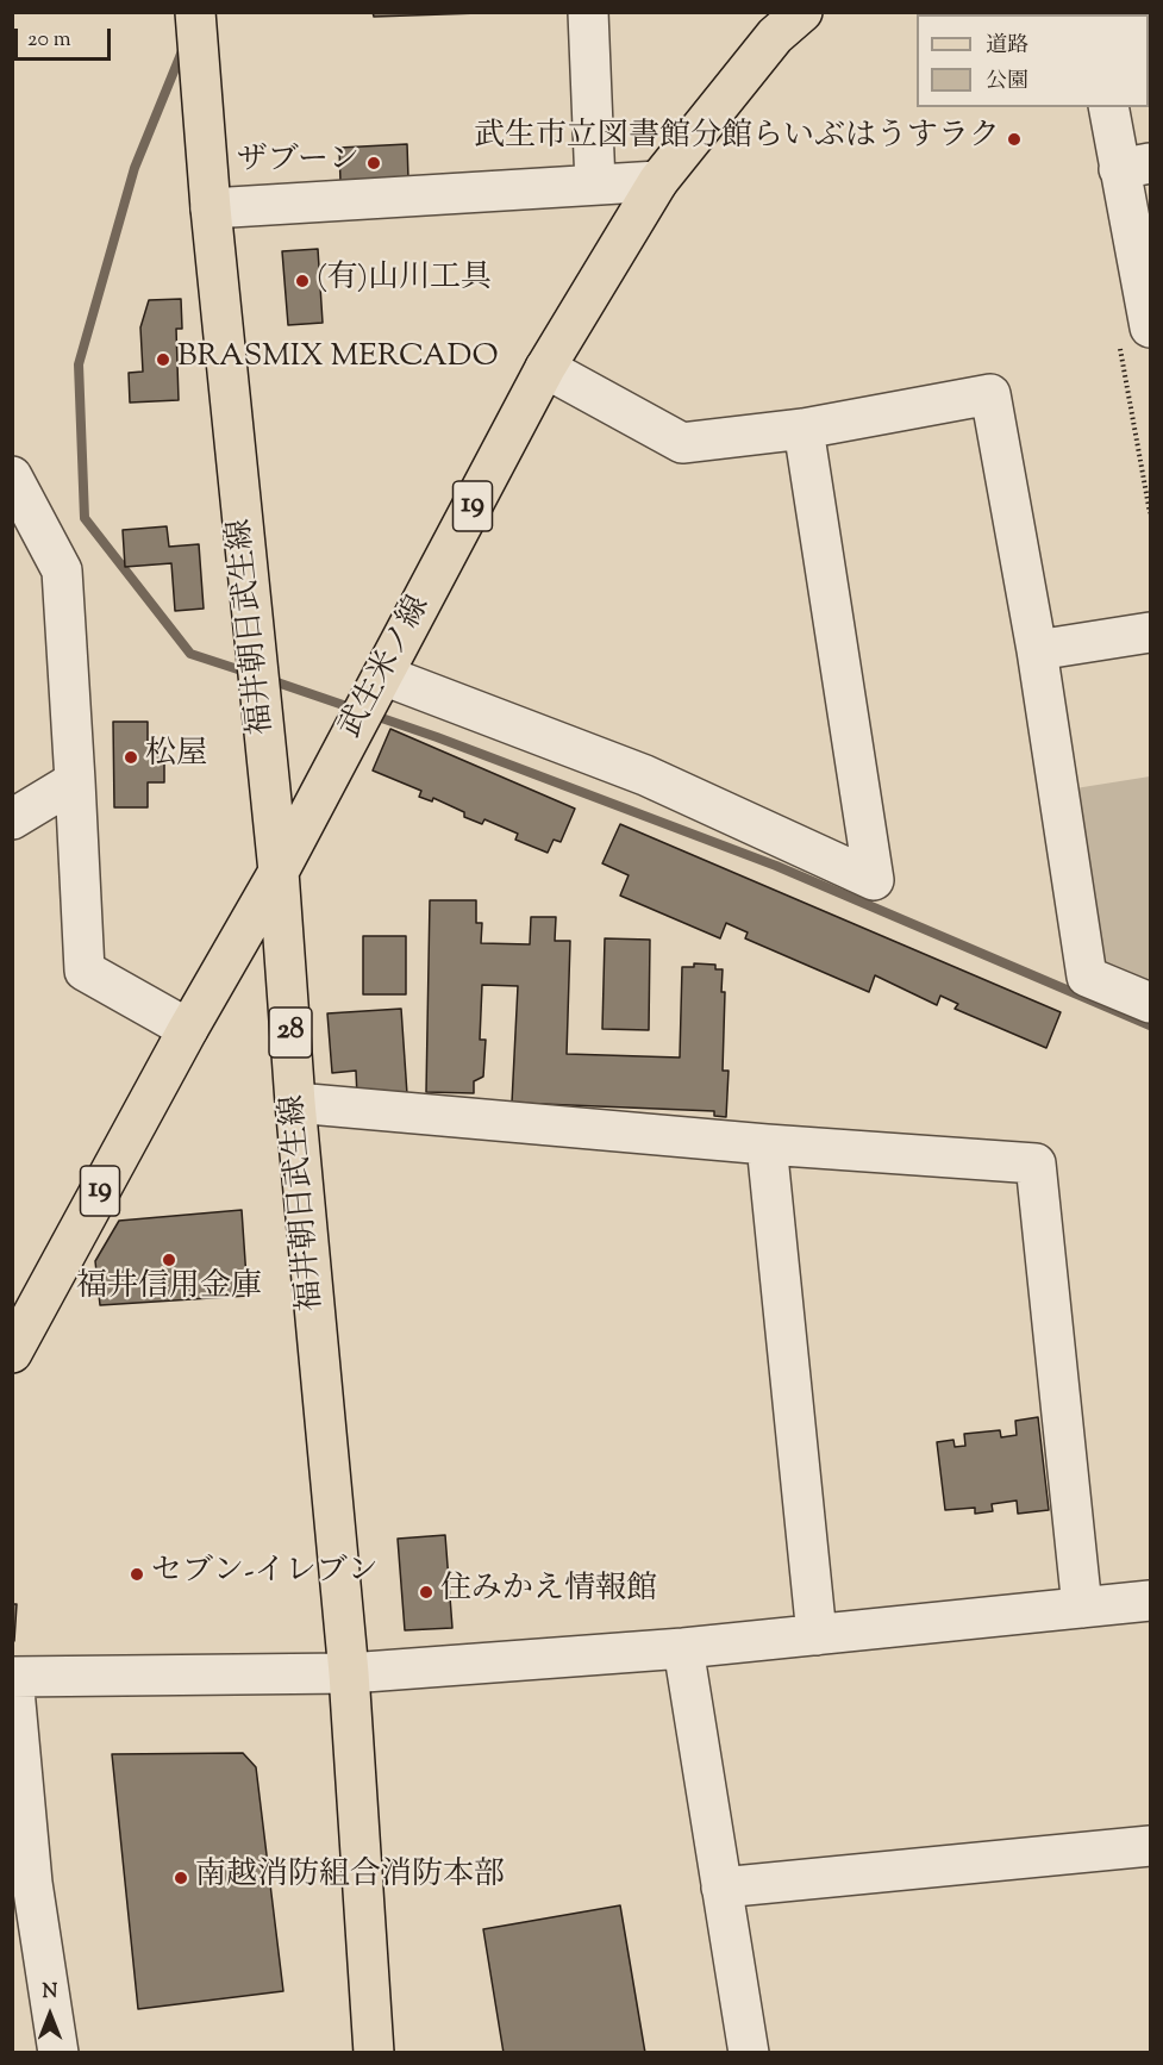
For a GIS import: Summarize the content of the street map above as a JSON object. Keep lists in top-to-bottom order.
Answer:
{
  "streets": {
    "main road": [
      "19",
      "福井朝日武生線",
      "武生米ノ線",
      "28"
    ]
  },
  "crossings": [
    ["福井朝日武生線", "武生米ノ線"]
  ],
  "places": [
    "武生市立図書館分館らいぶはうすラク",
    "ザブーン",
    "(有)山川工具",
    "BRASMIX MERCADO",
    "松屋",
    "福井信用金庫",
    "セブン-イレブン",
    "住みかえ情報館",
    "南越消防組合消防本部"
  ],
  "legend": ["道路", "公園"],
  "scale_bar": "20 m",
  "north": "top"
}
